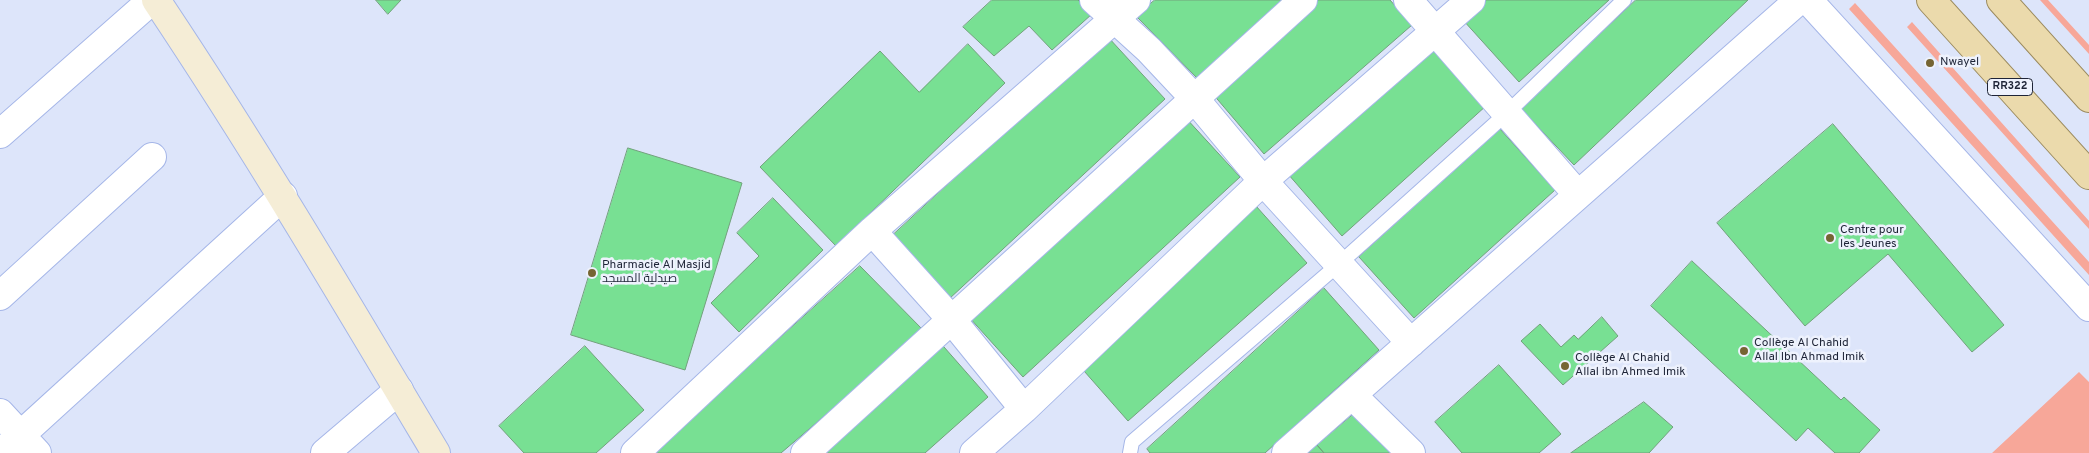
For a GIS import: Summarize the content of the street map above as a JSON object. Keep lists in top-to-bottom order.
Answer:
{
  "streets": {
    "main road": ["RR322"]
  },
  "places": [
    "Nwayel",
    "Centre pour les Jeunes",
    "Pharmacie Al Masjid صيدلية المسجد",
    "Collège Al Chahid Allal Ibn Ahmad Imik",
    "Collège Al Chahid Allal ibn Ahmed Imik"
  ]
}
